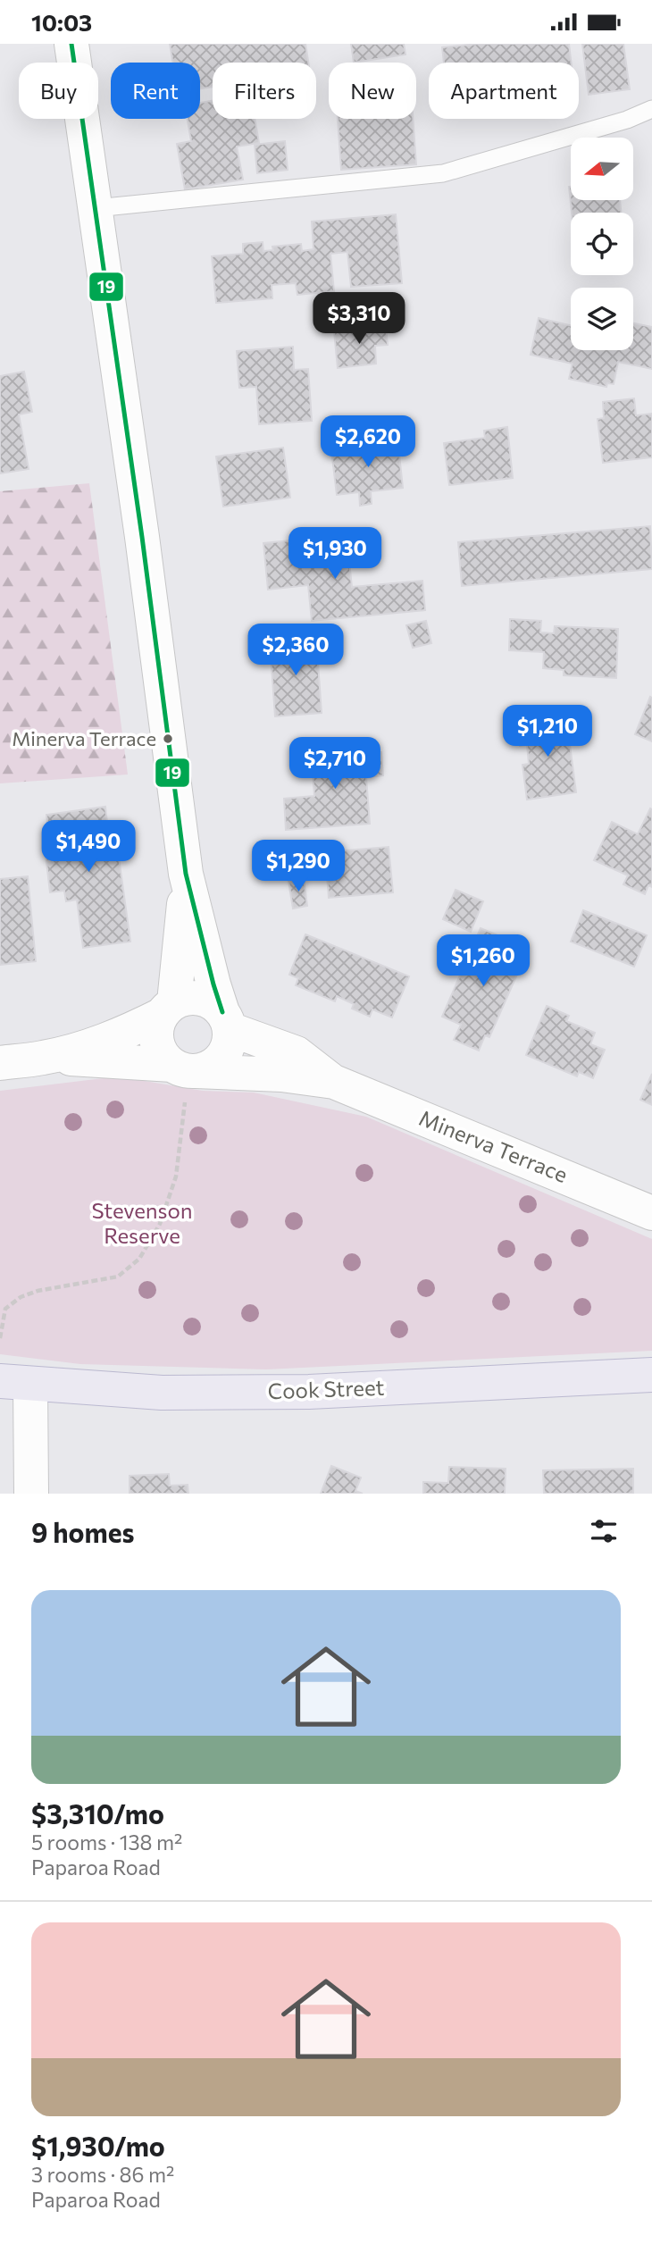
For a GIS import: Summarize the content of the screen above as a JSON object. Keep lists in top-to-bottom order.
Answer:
{
  "streets": {
    "main road": ["Minerva Terrace", "Cook Street"]
  },
  "parks": ["Stevenson Reserve"],
  "places": ["Minerva Terrace"],
  "lines": ["transit line 19"],
  "north": "left",
  "page": {
    "status": "10:03",
    "chip": [
      "Buy",
      "Rent",
      "Filters",
      "New",
      "Apartment"
    ],
    "price": [
      "$3,310",
      "$2,620",
      "$1,930",
      "$2,360",
      "$1,210",
      "$2,710",
      "$1,490",
      "$1,290",
      "$1,260"
    ],
    "heading": "9 homes",
    "list": [
      {
        "name": "$3,310/mo",
        "note": "5 rooms · 138 m² · Paparoa Road"
      },
      {
        "name": "$1,930/mo",
        "note": "3 rooms · 86 m² · Paparoa Road"
      }
    ]
  }
}
